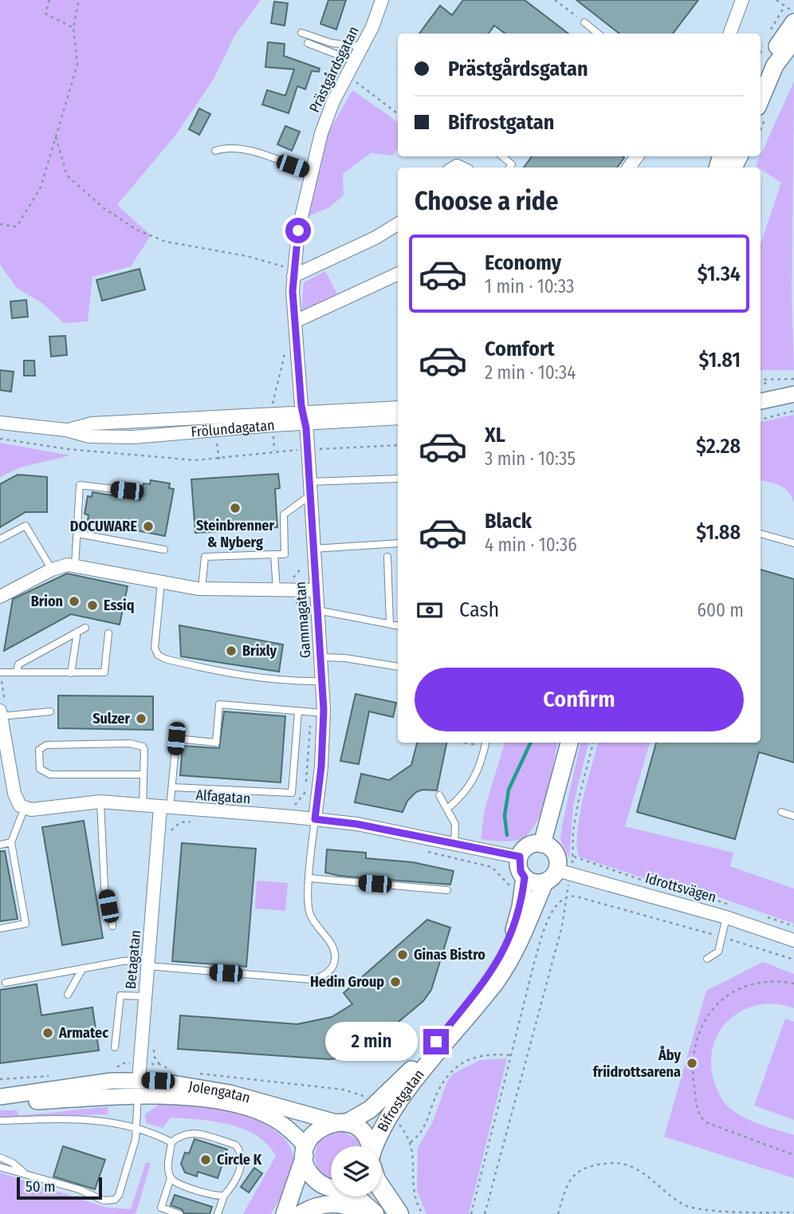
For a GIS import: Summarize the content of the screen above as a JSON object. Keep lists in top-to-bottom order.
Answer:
{
  "streets": {
    "main road": ["Bifrostgatan"],
    "street": [
      "Prästgårdsgatan",
      "Frölundagatan",
      "Gammagatan",
      "Alfagatan",
      "Idrottsvägen",
      "Betagatan",
      "Jolengatan"
    ]
  },
  "crossings": [
    ["Prästgårdsgatan", "Frölundagatan"],
    ["Prästgårdsgatan", "Gammagatan"],
    ["Frölundagatan", "Gammagatan"],
    ["Gammagatan", "Alfagatan"],
    ["Alfagatan", "Idrottsvägen"],
    ["Alfagatan", "Betagatan"],
    ["Alfagatan", "Bifrostgatan"],
    ["Idrottsvägen", "Bifrostgatan"],
    ["Betagatan", "Jolengatan"],
    ["Jolengatan", "Bifrostgatan"]
  ],
  "places": [
    "Steinbrenner & Nyberg",
    "DOCUWARE",
    "Brion",
    "Essiq",
    "Brixly",
    "Sulzer",
    "Ginas Bistro",
    "Hedin Group",
    "Armatec",
    "Åby friidrottsarena",
    "Circle K"
  ],
  "scale_bar": "50 m",
  "page": {
    "banner": ["Prästgårdsgatan", "Bifrostgatan"],
    "heading": "Choose a ride",
    "list": [
      {
        "name": "Economy",
        "note": "1 min · 10:33",
        "value": "$1.34"
      },
      {
        "name": "Comfort",
        "note": "2 min · 10:34",
        "value": "$1.81"
      },
      {
        "name": "XL",
        "note": "3 min · 10:35",
        "value": "$2.28"
      },
      {
        "name": "Black",
        "note": "4 min · 10:36",
        "value": "$1.88"
      }
    ],
    "pay": ["Cash", "600 m"],
    "buttons": "Confirm",
    "bubble": "2 min",
    "scale": "50 m"
  }
}
